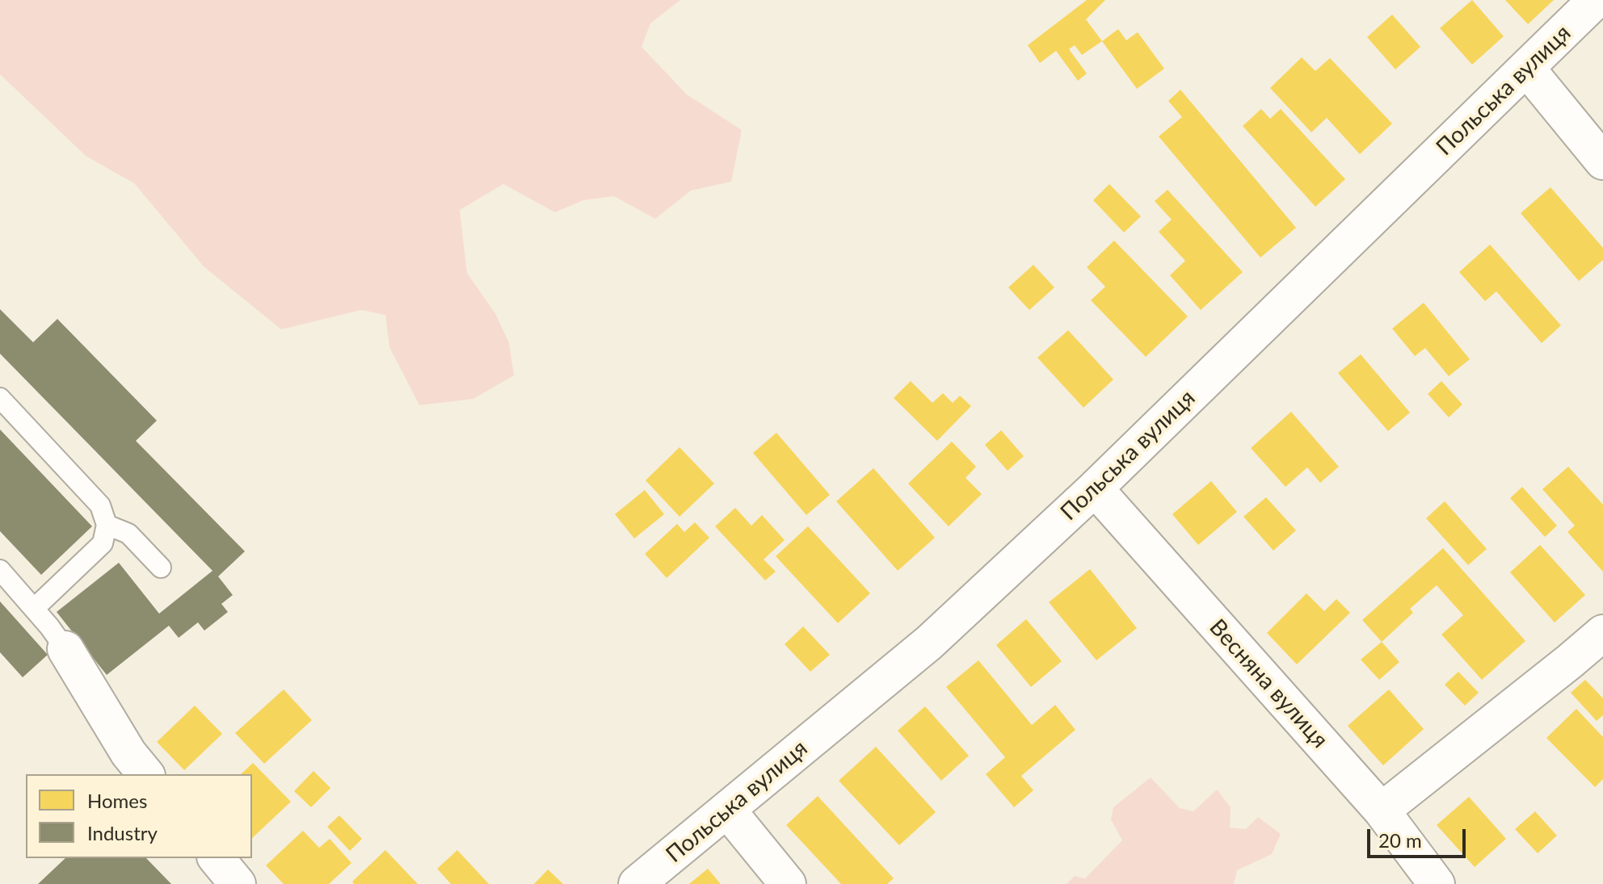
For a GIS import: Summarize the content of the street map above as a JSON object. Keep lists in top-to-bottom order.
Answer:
{
  "streets": {
    "street": ["Польська вулиця", "Весняна вулиця"]
  },
  "crossings": [
    ["Польська вулиця", "Весняна вулиця"]
  ],
  "legend": ["Homes", "Industry"],
  "scale_bar": "20 m"
}
